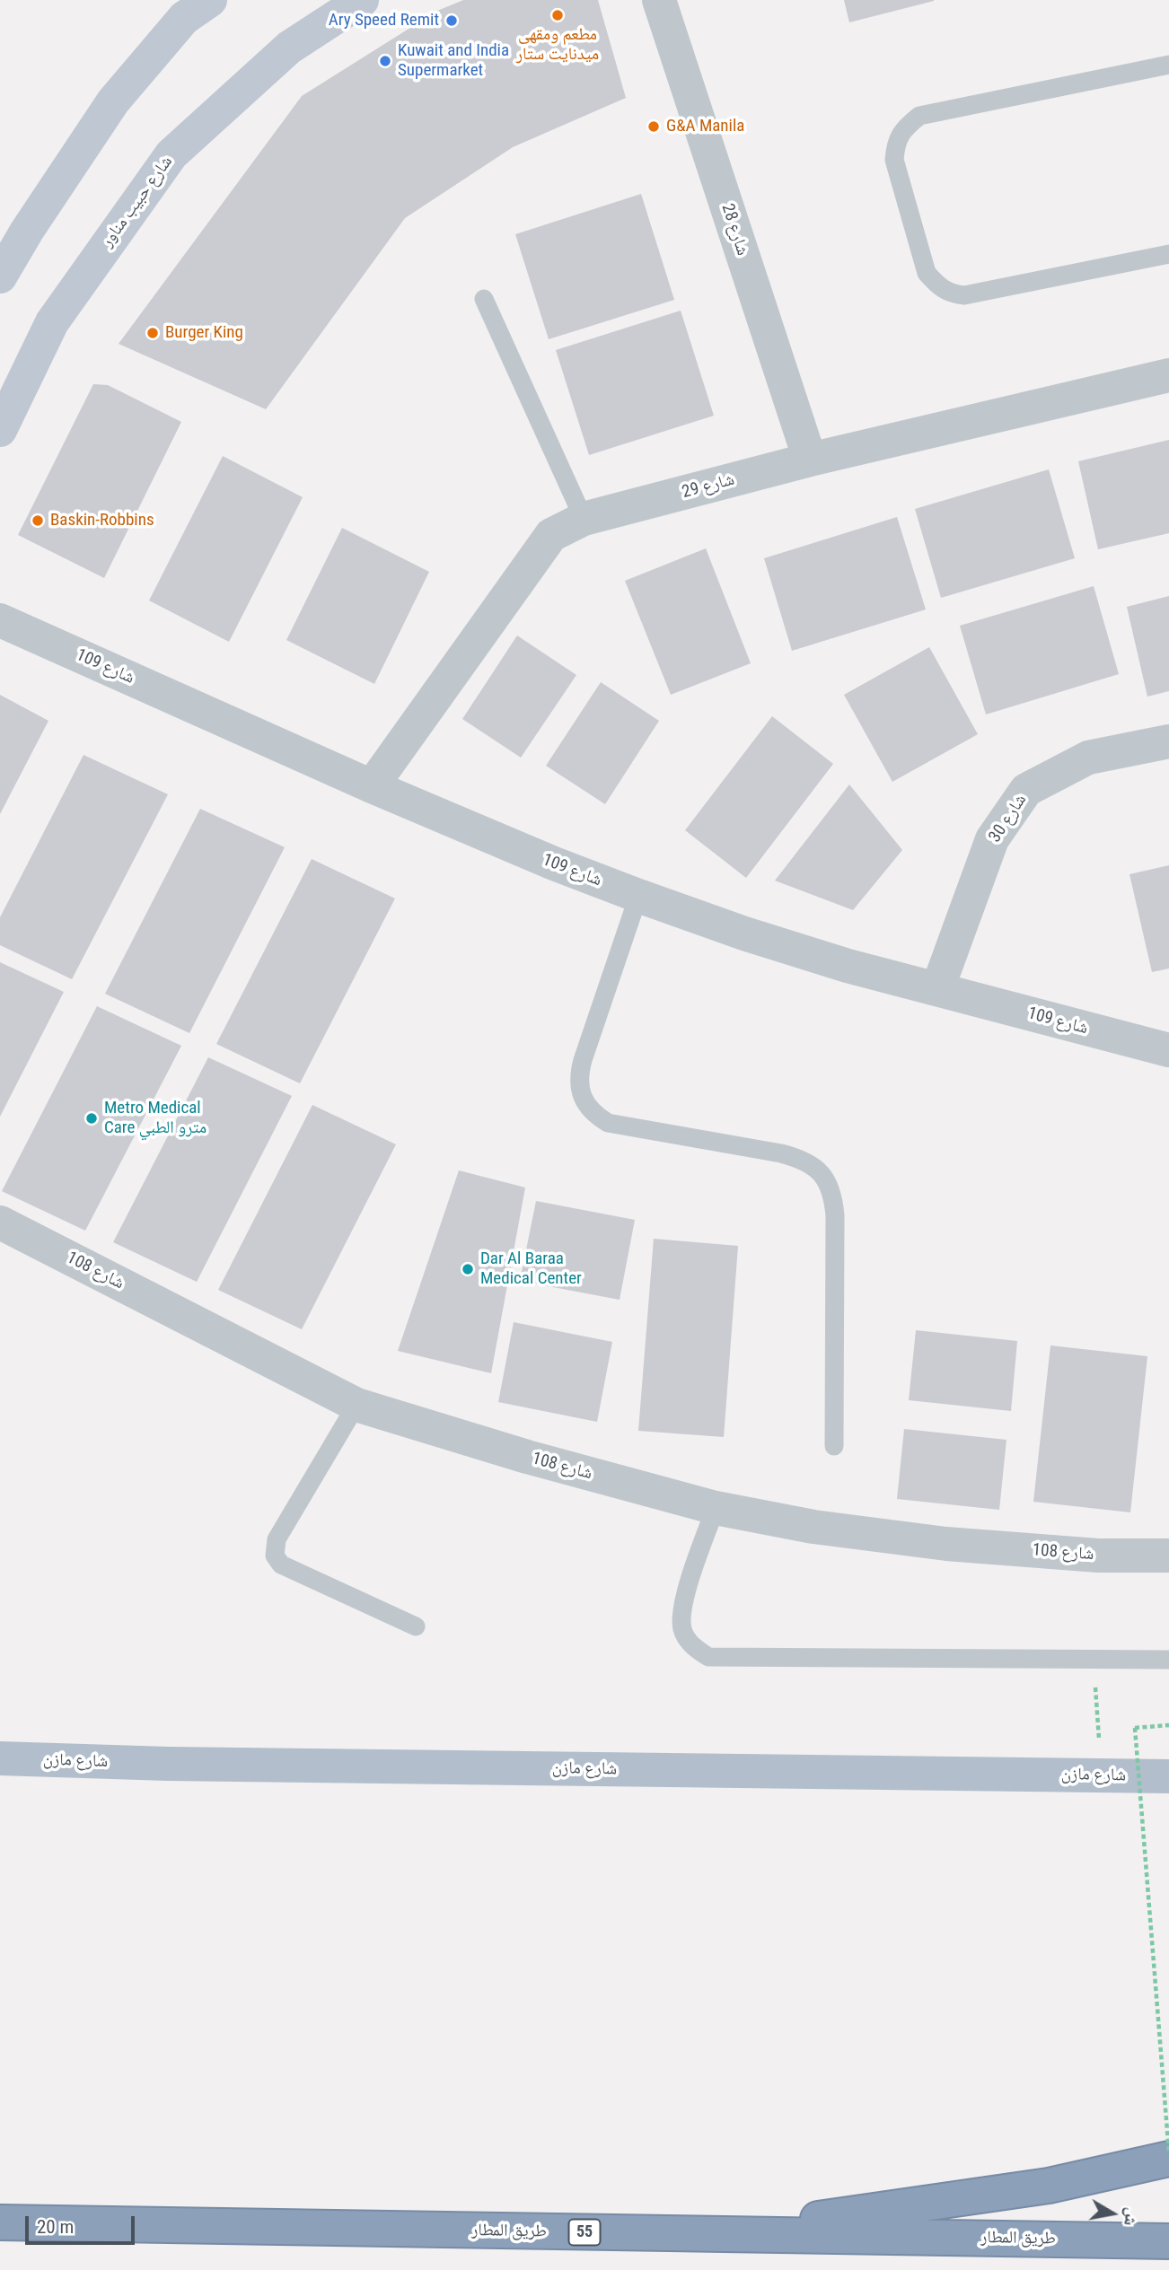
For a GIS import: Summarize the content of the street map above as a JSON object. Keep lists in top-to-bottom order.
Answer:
{
  "streets": {
    "highway": ["طريق المطار", "55"],
    "main road": ["شارع مازن"],
    "street": [
      "شارع حبيب مناور",
      "شارع 28",
      "شارع 29",
      "شارع 109",
      "شارع 30",
      "شارع 108"
    ]
  },
  "crossings": [
    ["شارع 28", "شارع 29"],
    ["شارع 29", "شارع 109"],
    ["شارع 109", "شارع 30"]
  ],
  "places": [
    "مطعم ومقهى ميدنايت ستار",
    "Ary Speed Remit",
    "Kuwait and India Supermarket",
    "G&A Manila",
    "Burger King",
    "Baskin-Robbins",
    "Metro Medical Care مترو الطبي",
    "Dar Al Baraa Medical Center"
  ],
  "scale_bar": "20 m",
  "north": "right"
}
